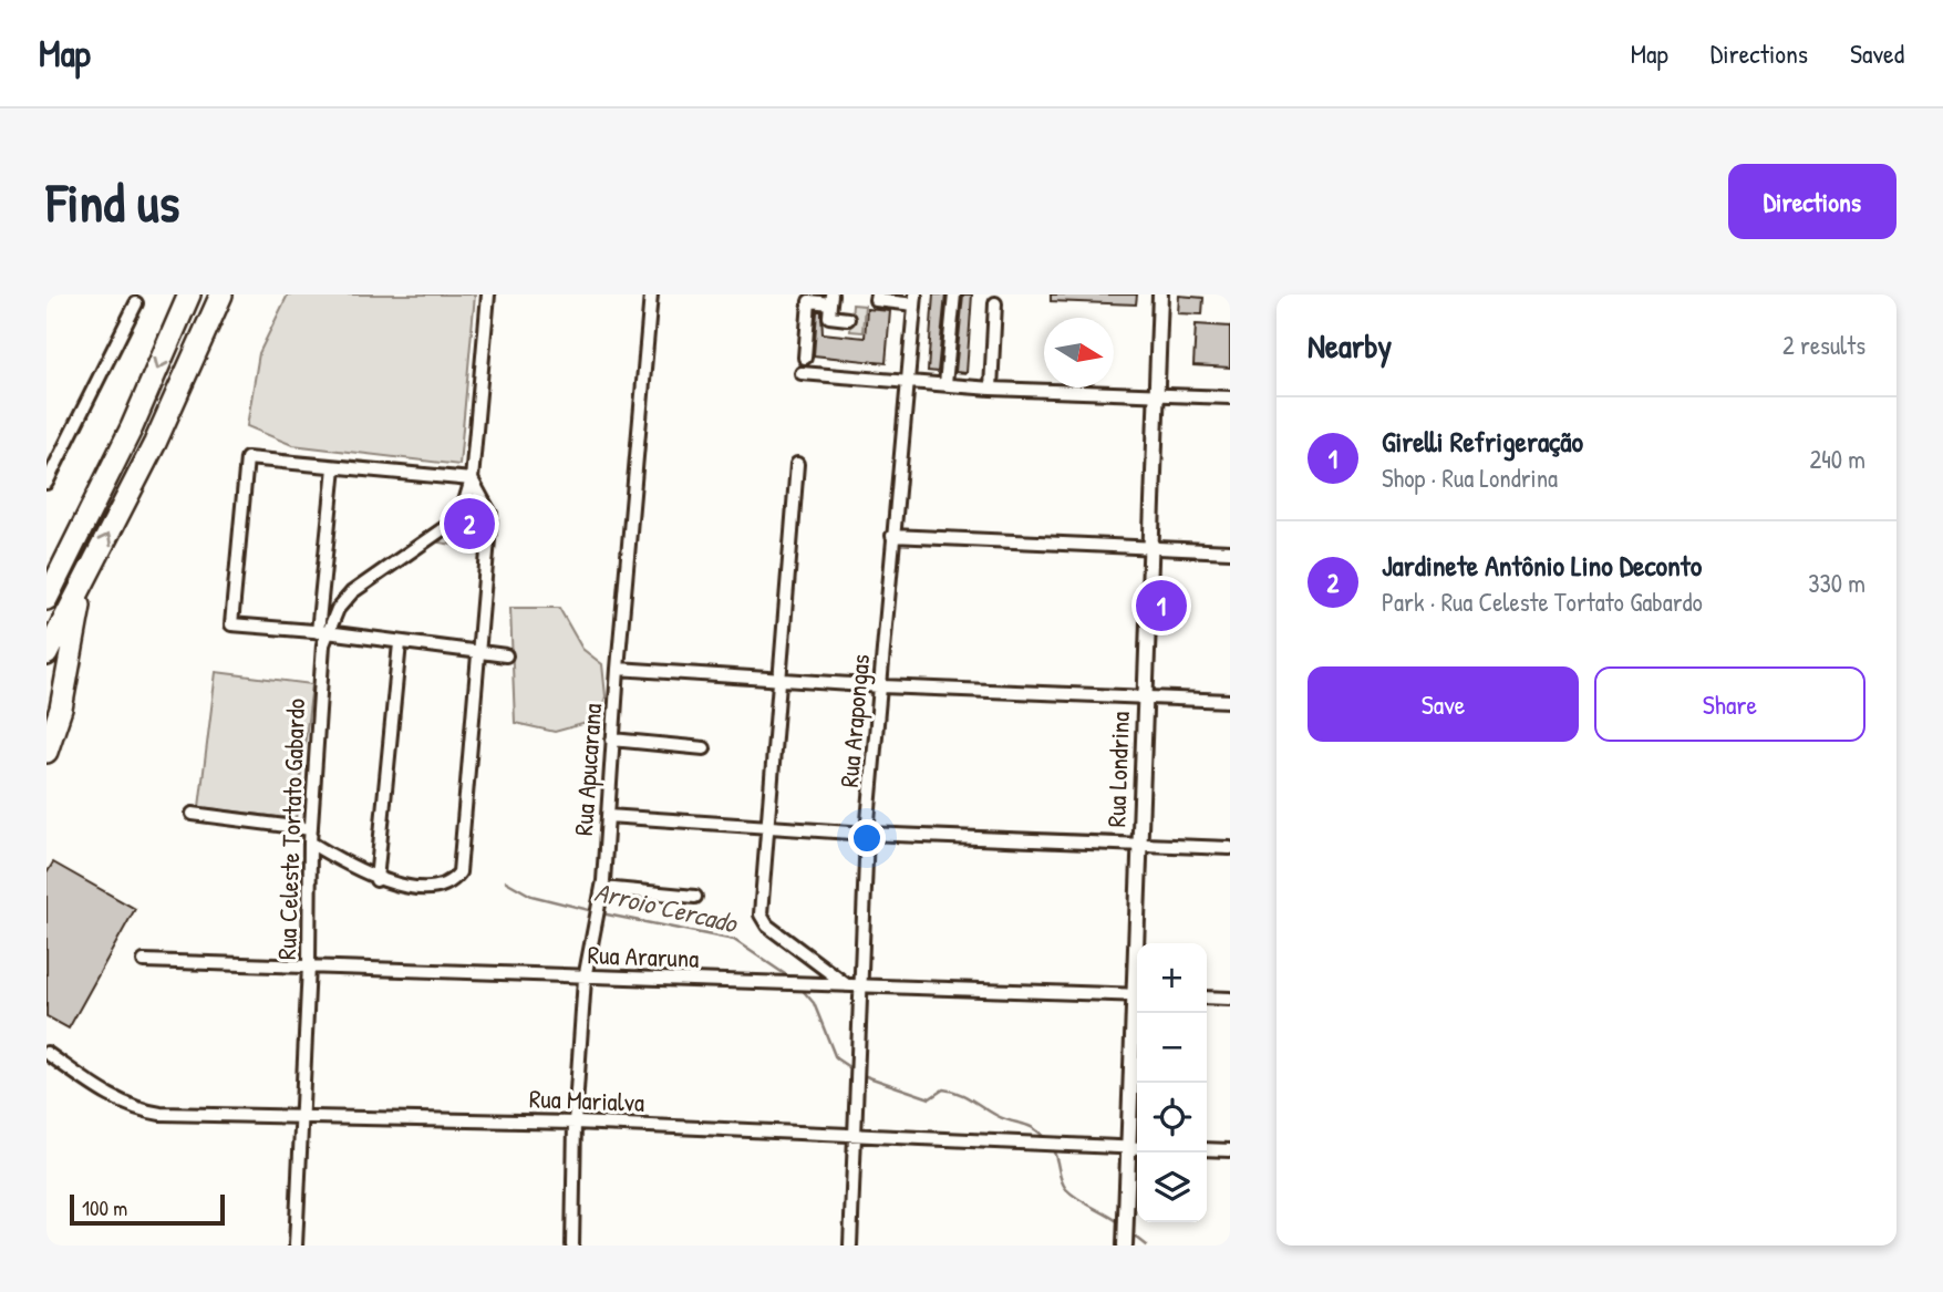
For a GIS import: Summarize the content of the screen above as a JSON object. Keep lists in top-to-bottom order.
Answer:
{
  "streets": {
    "street": [
      "Rua Arapongas",
      "Rua Apucarana",
      "Rua Londrina",
      "Rua Celeste Tortato Gabardo",
      "Rua Araruna",
      "Rua Marialva"
    ]
  },
  "crossings": [
    ["Rua Arapongas", "Rua Araruna"],
    ["Rua Arapongas", "Rua Marialva"],
    ["Rua Apucarana", "Rua Araruna"],
    ["Rua Apucarana", "Rua Marialva"],
    ["Rua Londrina", "Rua Marialva"],
    ["Rua Celeste Tortato Gabardo", "Rua Araruna"],
    ["Rua Celeste Tortato Gabardo", "Rua Marialva"]
  ],
  "water": ["Arroio Cercado"],
  "scale_bar": "100 m",
  "north": "right",
  "page": {
    "header": "Map",
    "nav": ["Map", "Directions", "Saved"],
    "buttons": [
      "Directions",
      ["Save", "Share"]
    ],
    "title": "Find us",
    "heading": ["Nearby", "2 results"],
    "list": [
      {
        "mark": "1",
        "name": "Girelli Refrigeração",
        "note": "Shop · Rua Londrina",
        "value": "240 m"
      },
      {
        "mark": "2",
        "name": "Jardinete Antônio Lino Deconto",
        "note": "Park · Rua Celeste Tortato Gabardo",
        "value": "330 m"
      }
    ],
    "pins": ["2", "1"],
    "map_buttons": ["+", "−"],
    "scale": "100 m"
  }
}
